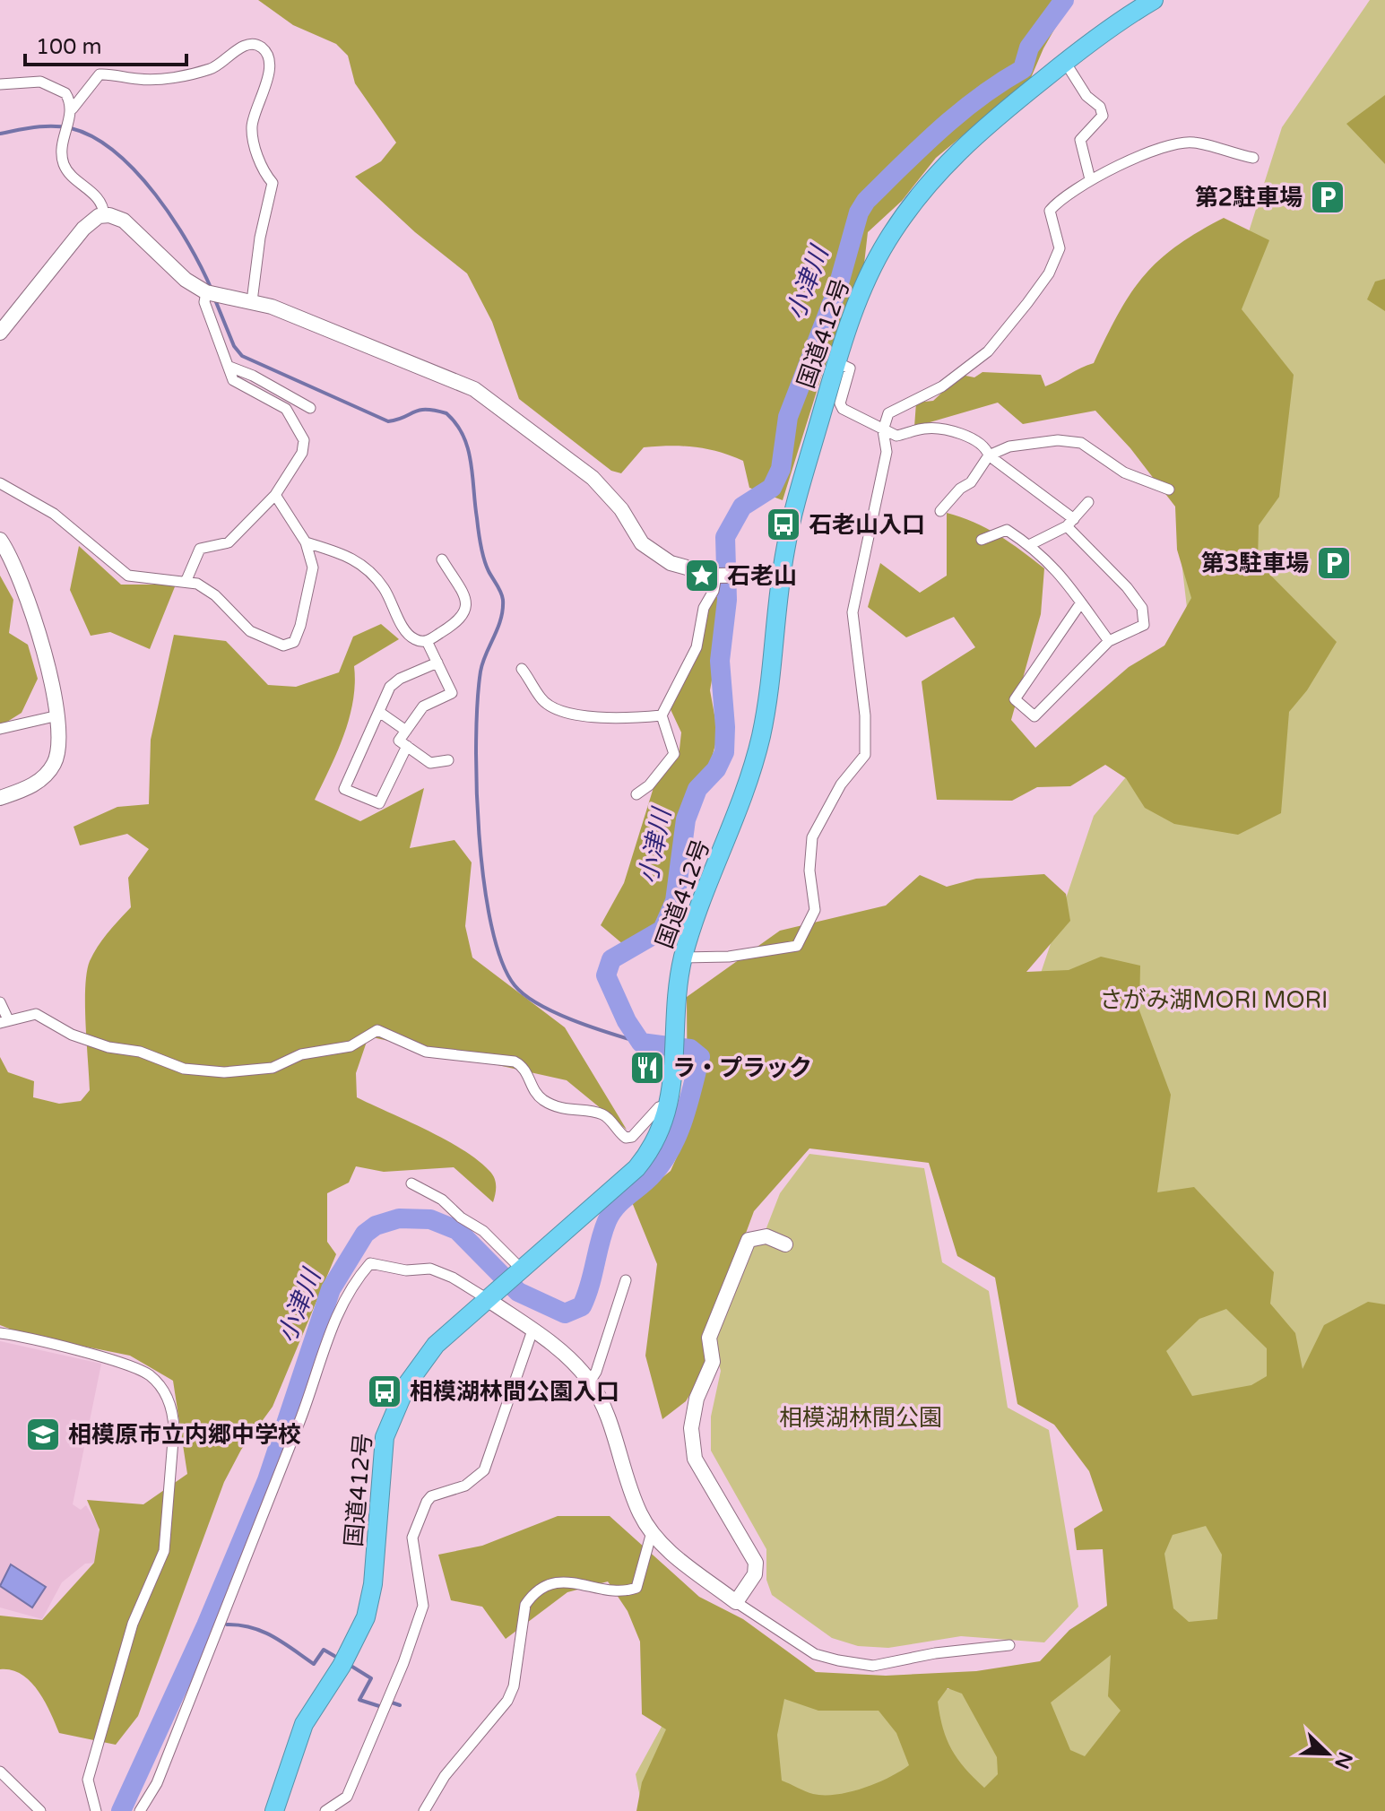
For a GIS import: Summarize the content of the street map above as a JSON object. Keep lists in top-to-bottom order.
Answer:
{
  "streets": {
    "highway": ["国道412号"]
  },
  "water": ["小津川"],
  "parks": ["さがみ湖MORI MORI", "相模湖林間公園"],
  "places": {
    "parking": ["第2駐車場", "第3駐車場"],
    "bus stop": ["石老山入口", "相模湖林間公園入口"],
    "place": ["石老山"],
    "restaurant": ["ラ・プラック"],
    "school or university": ["相模原市立内郷中学校"]
  },
  "scale_bar": "100 m",
  "north": "bottom right"
}
